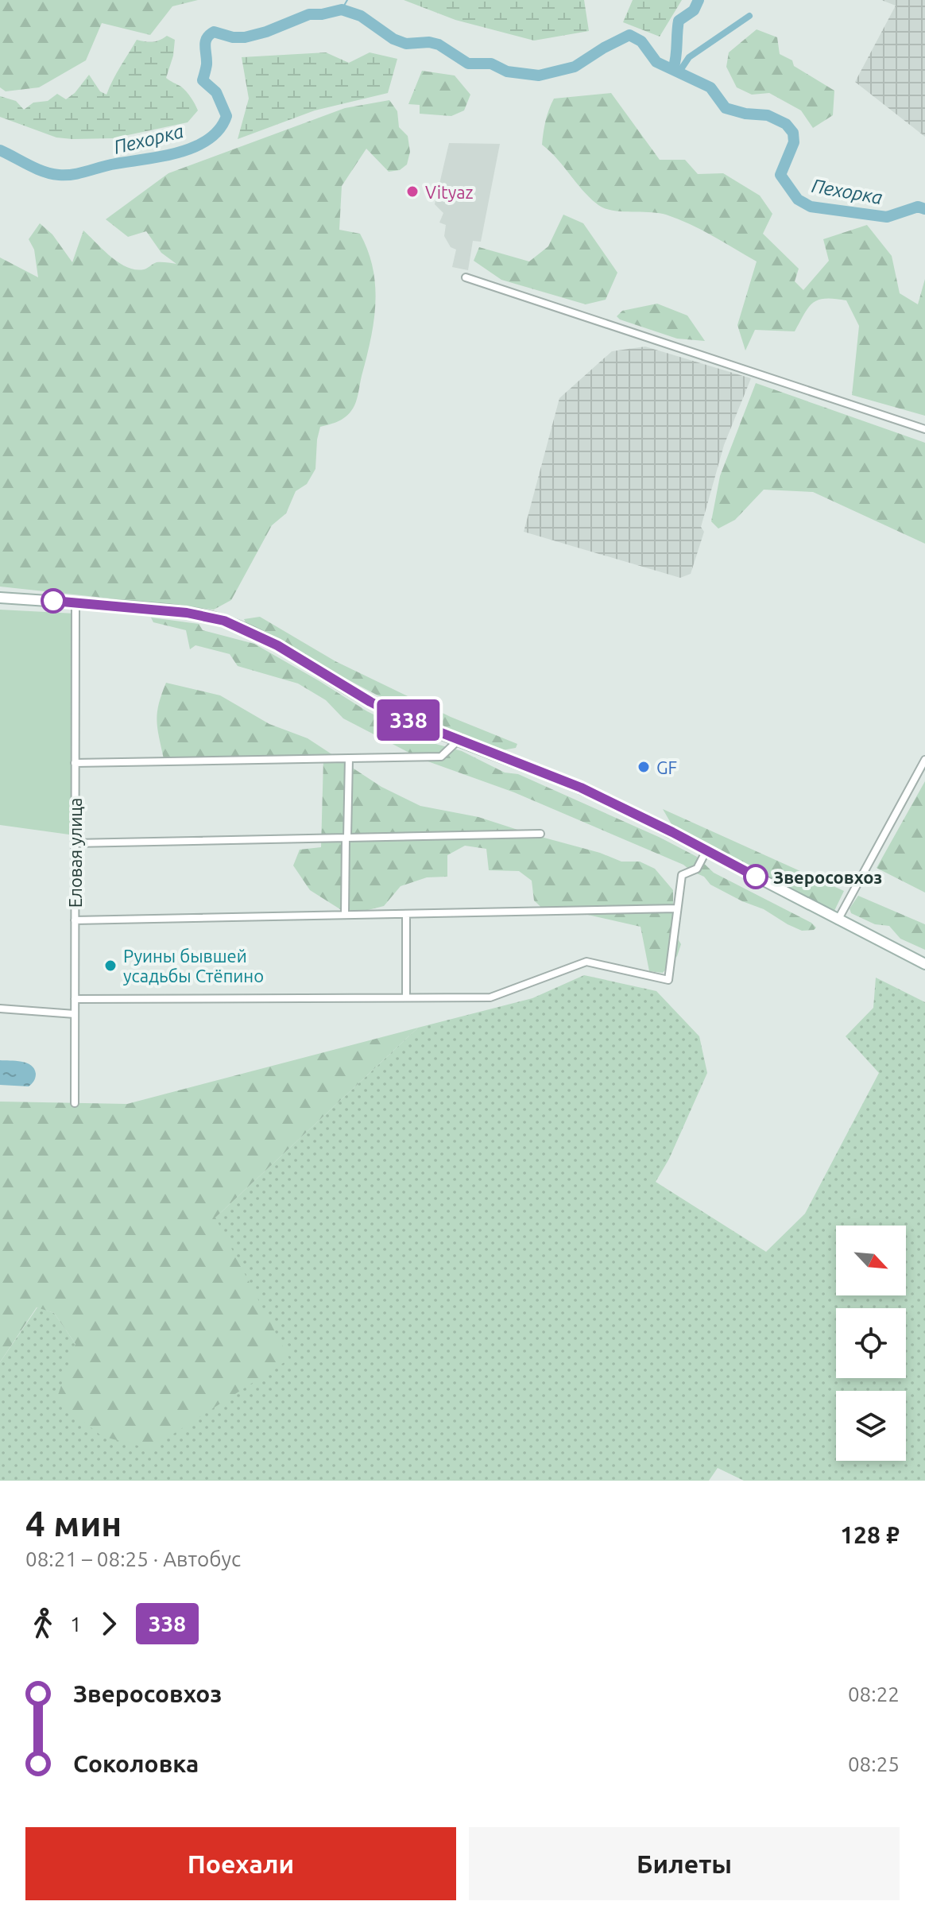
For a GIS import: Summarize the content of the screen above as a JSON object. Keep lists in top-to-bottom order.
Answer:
{
  "streets": {
    "street": ["Еловая улица"]
  },
  "water": ["Пехорка"],
  "places": [
    "Vityaz",
    "GF",
    "Зверосовхоз",
    "Руины бывшей усадьбы Стёпино"
  ],
  "lines": ["bus line 338"],
  "north": "bottom right",
  "page": {
    "on_map": "338",
    "heading": ["4 мин", "08:21 – 08:25 · Автобус", "128 ₽"],
    "legs": ["1", "338"],
    "list": [
      {
        "name": "Зверосовхоз",
        "value": "08:22"
      },
      {
        "name": "Соколовка",
        "value": "08:25"
      }
    ],
    "buttons": ["Поехали", "Билеты"]
  }
}
